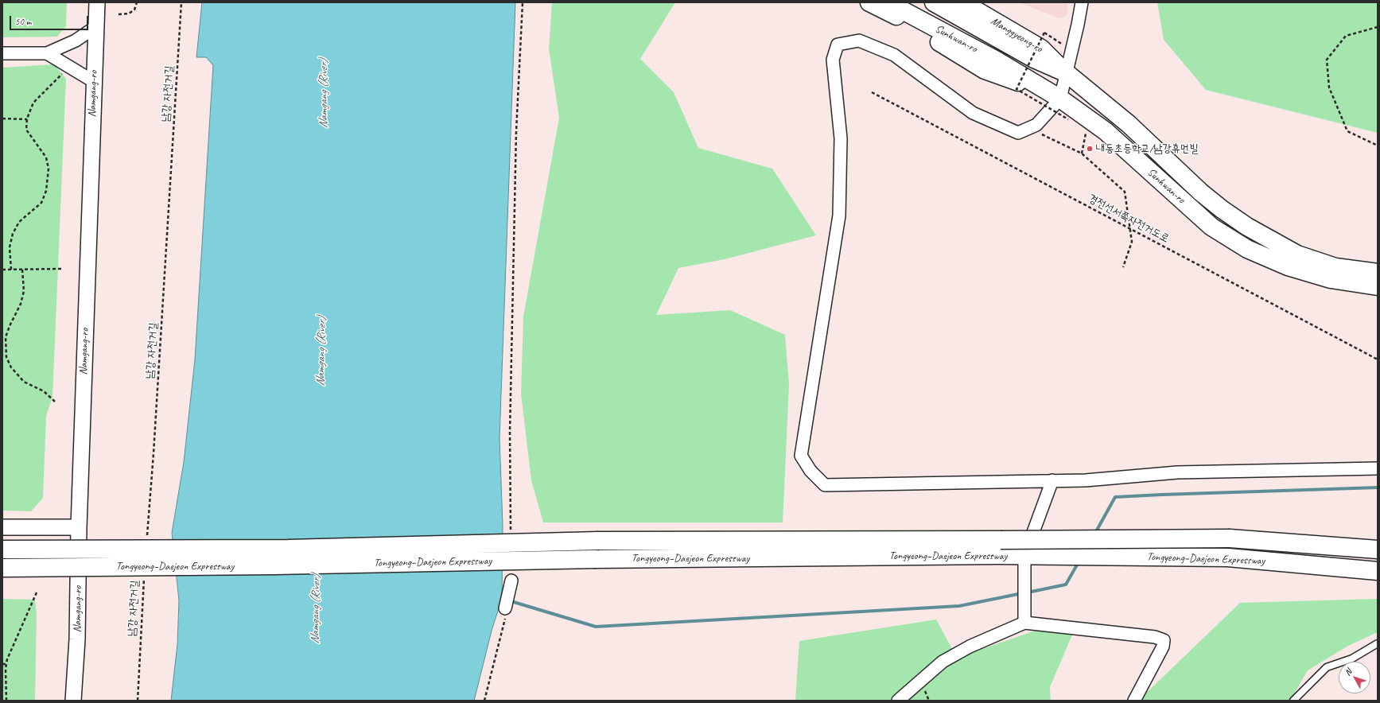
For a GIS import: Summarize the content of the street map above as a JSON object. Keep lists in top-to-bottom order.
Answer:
{
  "streets": {
    "main road": ["Manggyeong-ro", "Sunhwan-ro", "Tongyeong–Daejeon Expressway"],
    "street": ["Namgang-ro"],
    "path": ["남강 자전거길", "경전선서쪽자전거도로"]
  },
  "crossings": [
    ["Manggyeong-ro", "Sunhwan-ro"]
  ],
  "water": ["Namgang (River)"],
  "places": ["내동초등학교/남강휴먼빌"],
  "scale_bar": "50 m",
  "north": "top left"
}
